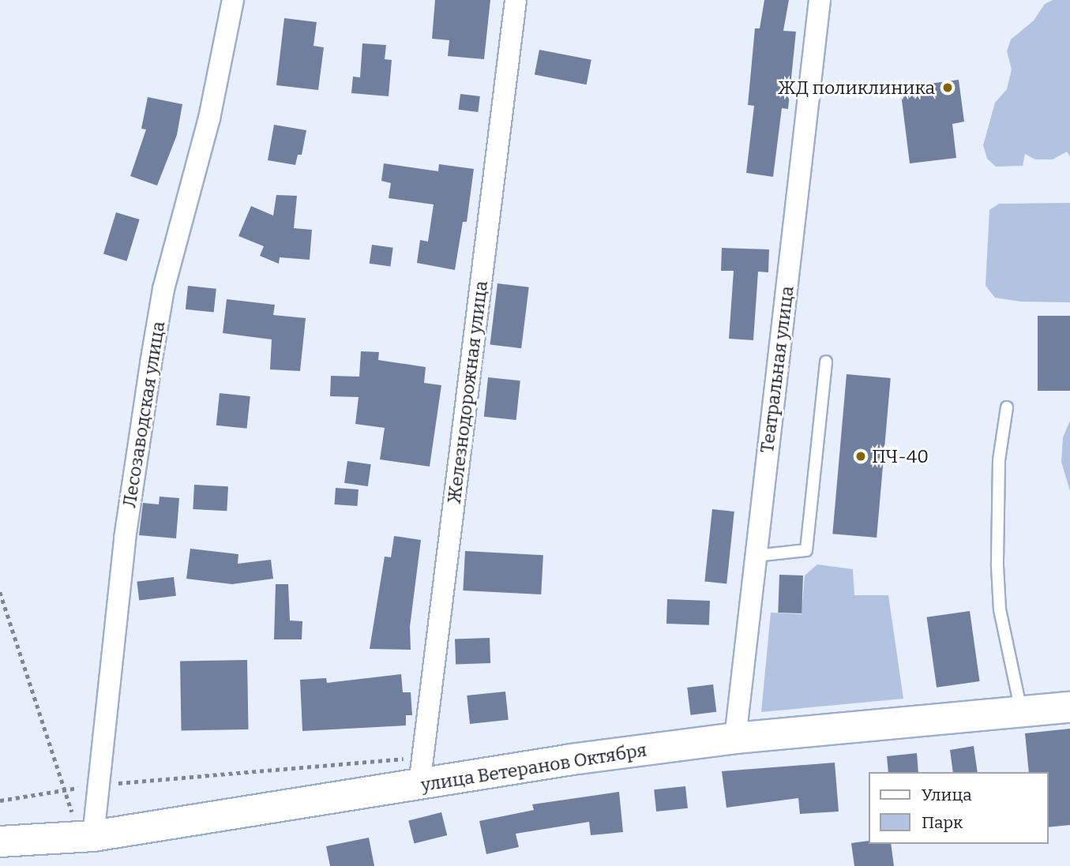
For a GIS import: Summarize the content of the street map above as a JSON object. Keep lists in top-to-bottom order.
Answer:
{
  "streets": {
    "street": [
      "Театральная улица",
      "Железнодорожная улица",
      "Лесозаводская улица",
      "улица Ветеранов Октября"
    ]
  },
  "crossings": [
    ["Театральная улица", "улица Ветеранов Октября"],
    ["Железнодорожная улица", "улица Ветеранов Октября"],
    ["Лесозаводская улица", "улица Ветеранов Октября"]
  ],
  "places": ["ЖД поликлиника", "ПЧ-40"],
  "legend": ["Улица", "Парк"]
}
